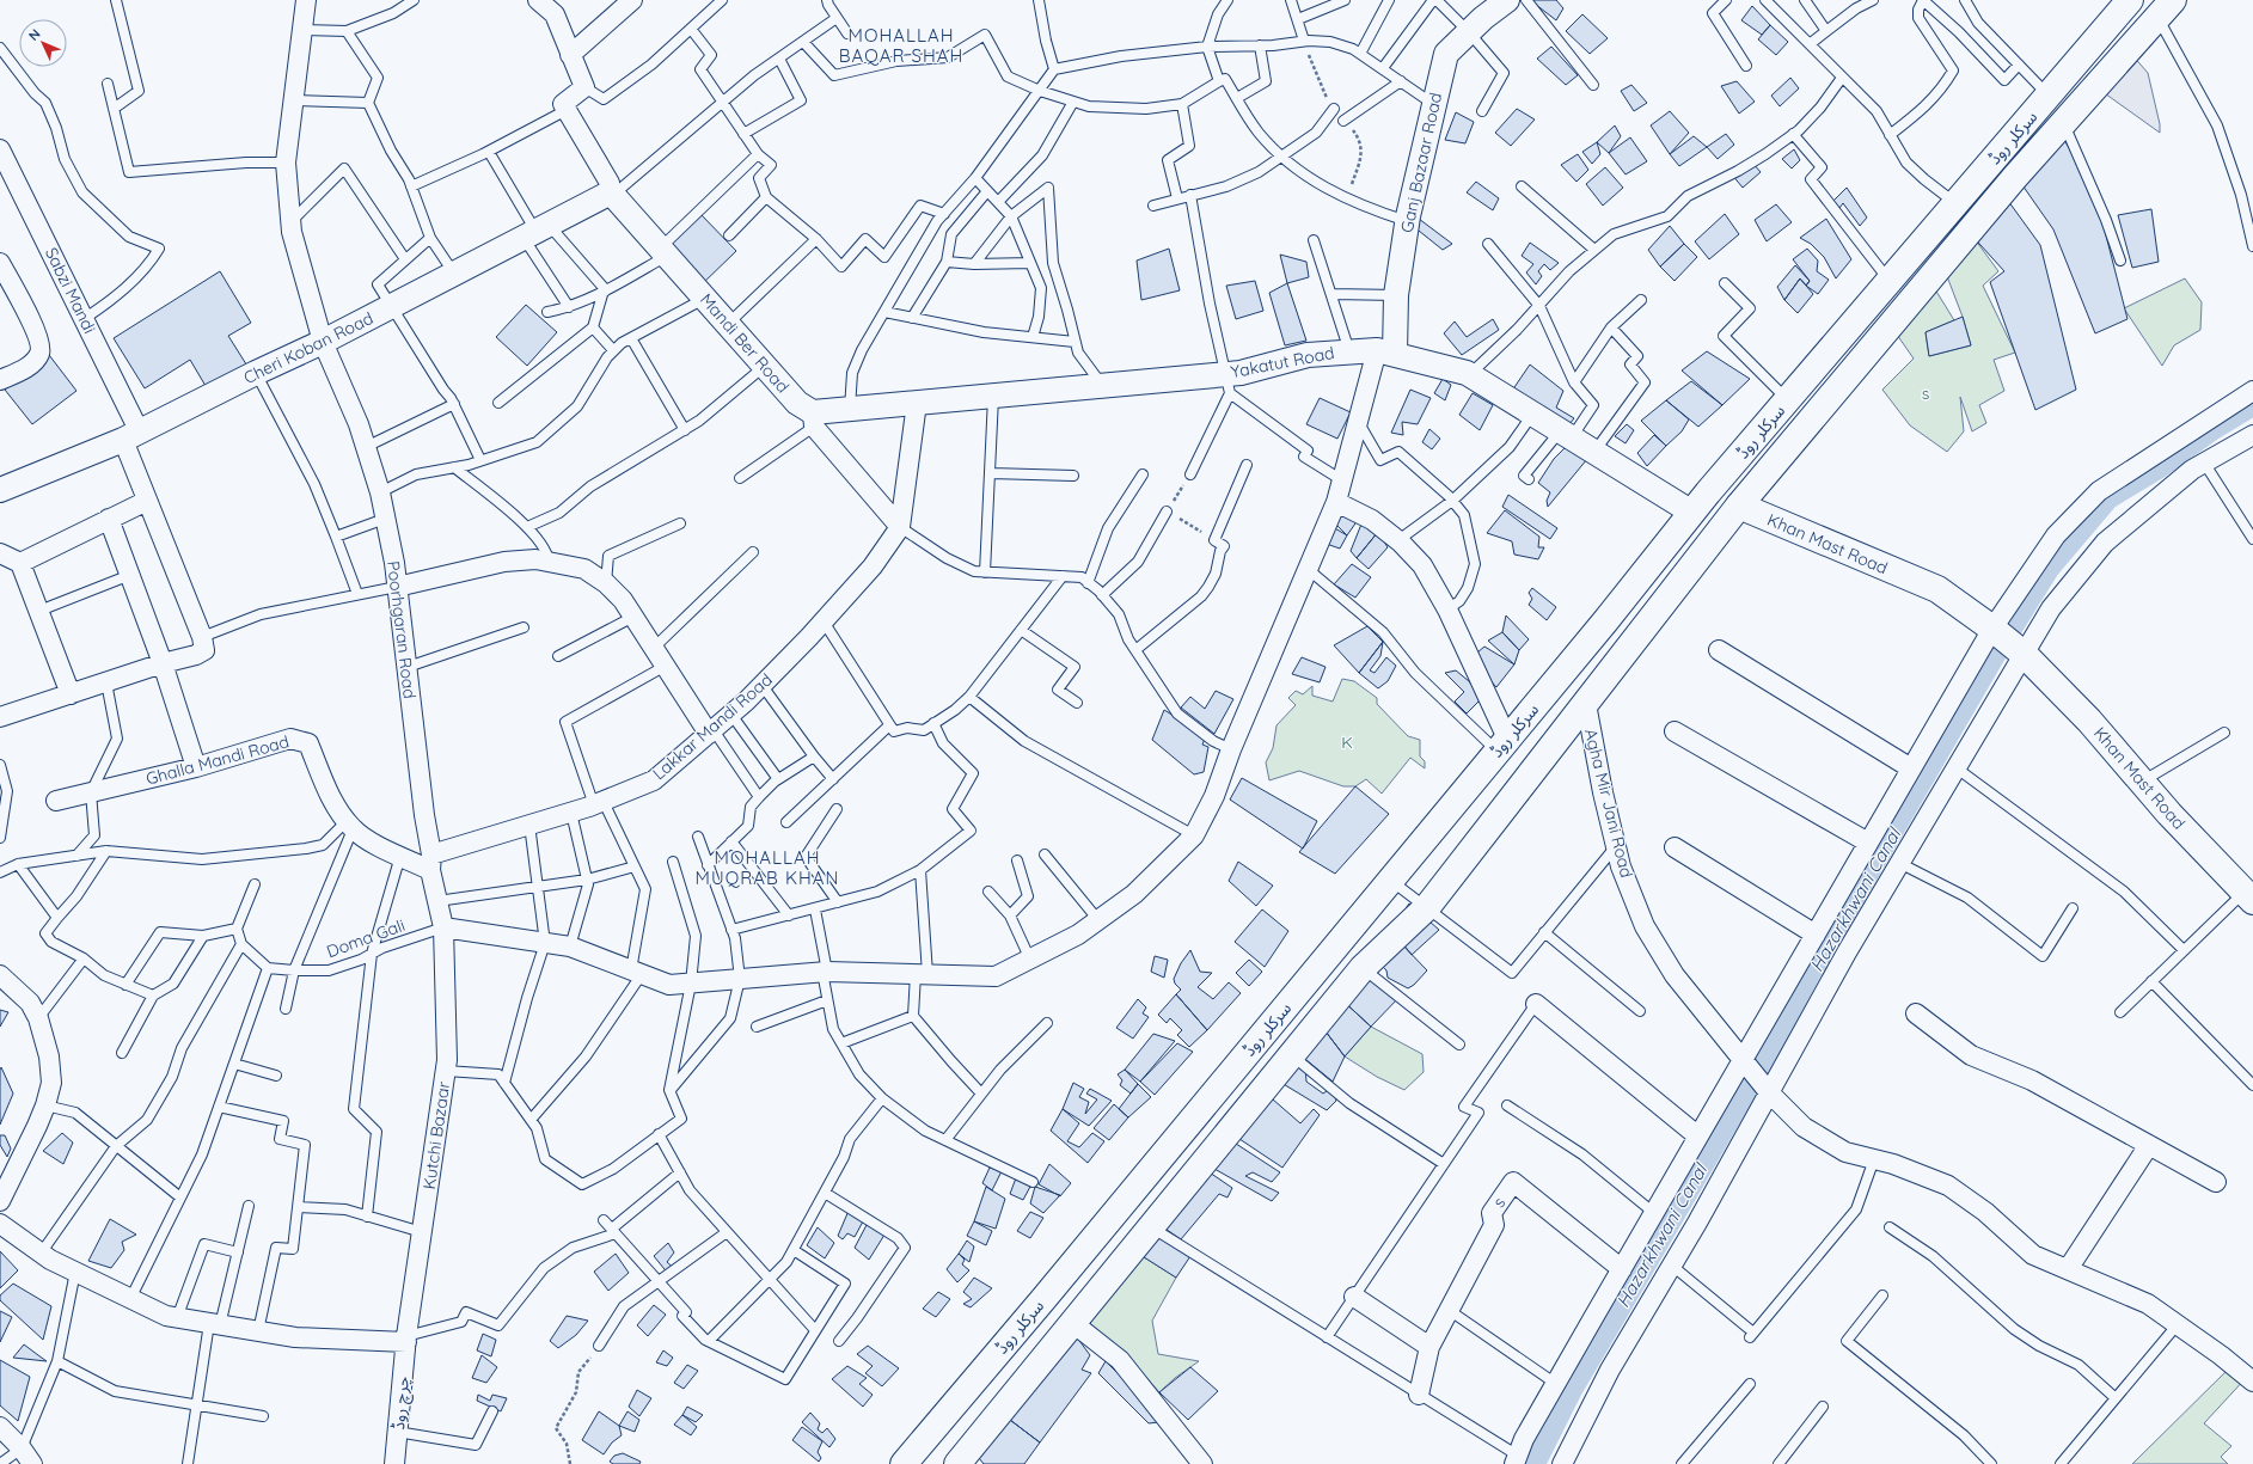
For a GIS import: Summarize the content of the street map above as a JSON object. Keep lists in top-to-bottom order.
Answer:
{
  "streets": {
    "main road": ["سرکلر روڈ", "Khan Mast Road", "Agha Mir Jani Road"],
    "street": [
      "Ganj Bazaar Road",
      "Sabzi Mandi",
      "Mandi Ber Road",
      "Cheri Koban Road",
      "Yakatut Road",
      "Poorhgaran Road",
      "Lakkar Mandi Road",
      "Ghalla Mandi Road",
      "Kutchi Bazaar",
      "s",
      "چرچ روڈ"
    ],
    "lane": ["Doma Gali"]
  },
  "crossings": [
    ["سرکلر روڈ", "Yakatut Road"],
    ["سرکلر روڈ", "Khan Mast Road"],
    ["سرکلر روڈ", "Agha Mir Jani Road"],
    ["Ganj Bazaar Road", "Yakatut Road"],
    ["Sabzi Mandi", "Cheri Koban Road"],
    ["Mandi Ber Road", "Cheri Koban Road"],
    ["Cheri Koban Road", "Poorhgaran Road"],
    ["Yakatut Road", "Khan Mast Road"],
    ["Yakatut Road", "Lakkar Mandi Road"],
    ["Poorhgaran Road", "Lakkar Mandi Road"],
    ["Poorhgaran Road", "Ghalla Mandi Road"],
    ["Poorhgaran Road", "Doma Gali"],
    ["Poorhgaran Road", "Kutchi Bazaar"],
    ["Lakkar Mandi Road", "Ghalla Mandi Road"],
    ["Doma Gali", "Kutchi Bazaar"],
    ["Kutchi Bazaar", "چرچ روڈ"]
  ],
  "districts": ["MOHALLAH BAQAR SHAH", "MOHALLAH MUQRAB KHAN"],
  "water": ["Hazarkhwani Canal"],
  "parks": ["s", "K"],
  "north": "top left"
}
